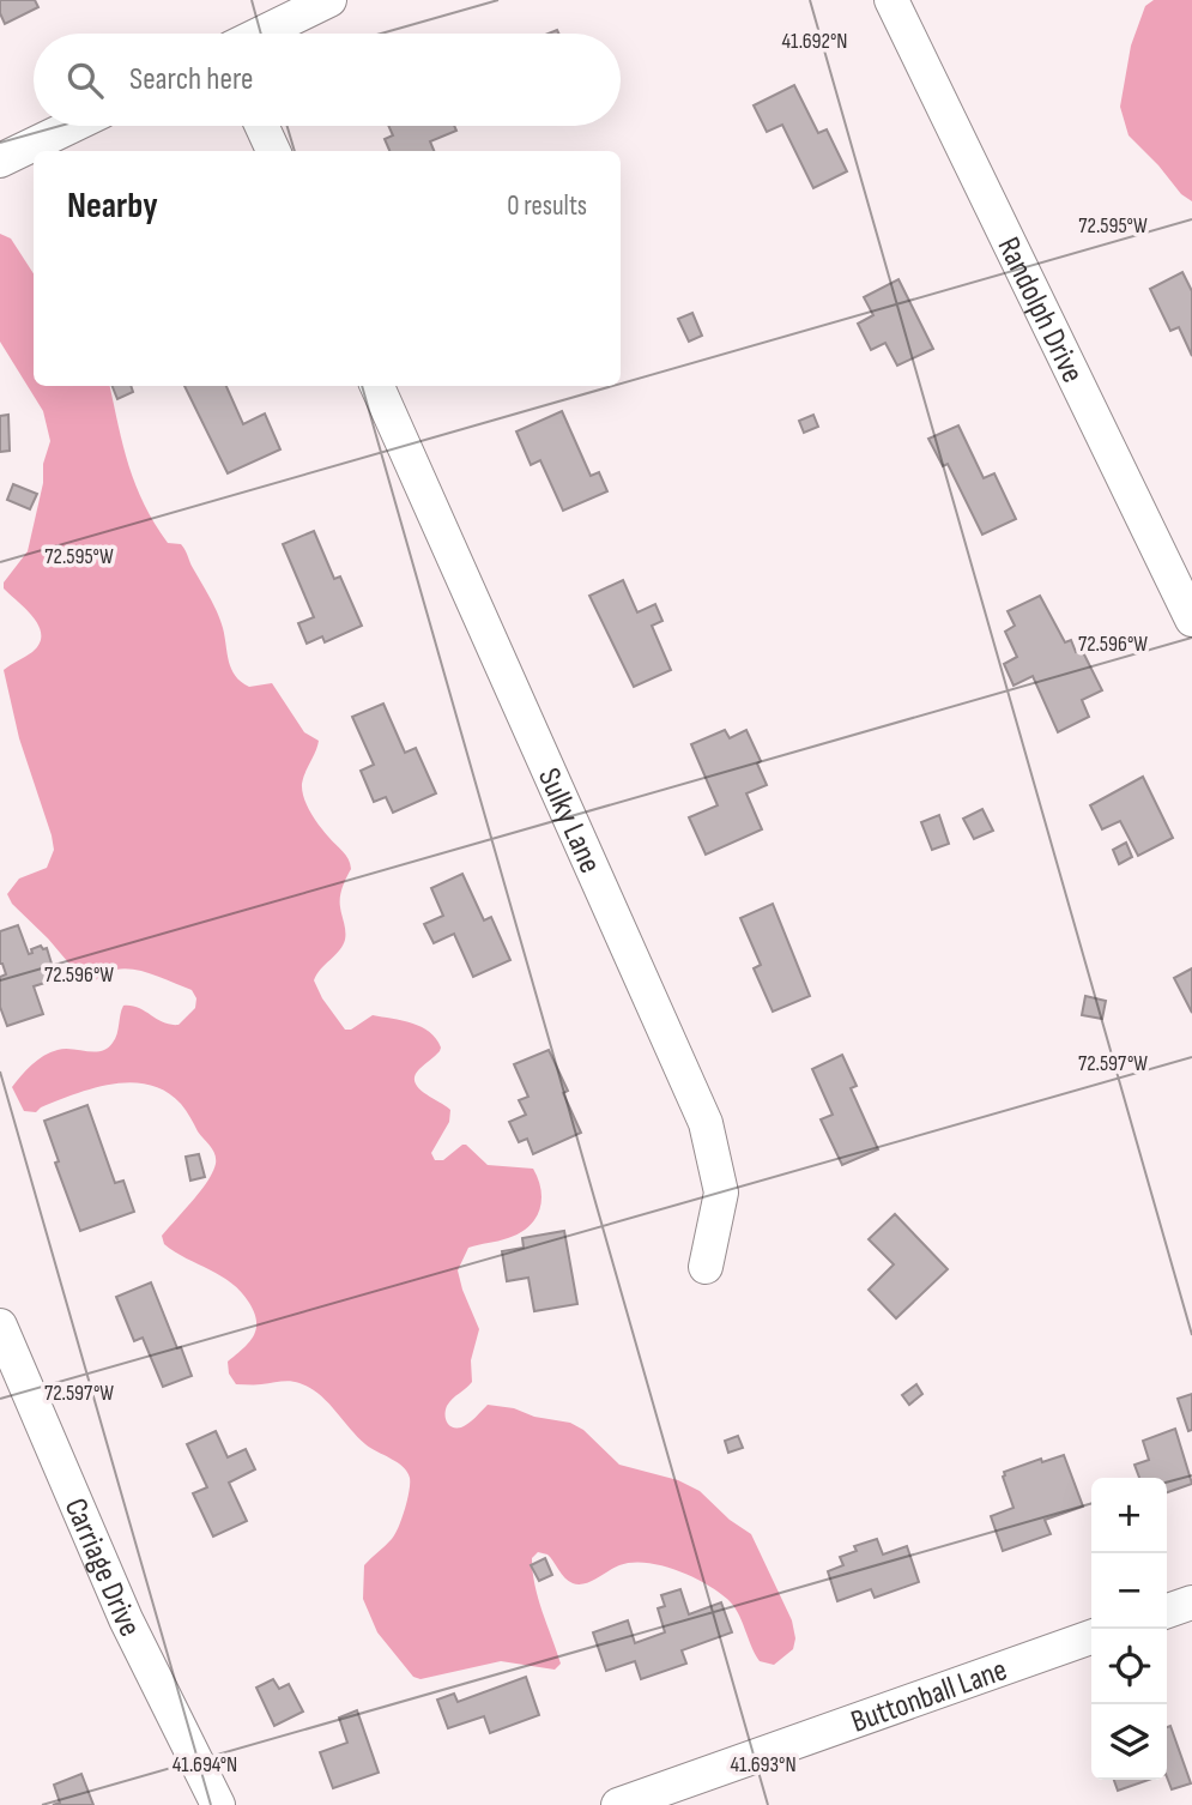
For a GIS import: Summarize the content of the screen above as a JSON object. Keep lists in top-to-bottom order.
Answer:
{
  "streets": {
    "street": [
      "Randolph Drive",
      "Sulky Lane",
      "Carriage Drive",
      "Buttonball Lane"
    ]
  },
  "page": {
    "search": "Search here",
    "heading": ["Nearby", "0 results"],
    "map_buttons": ["+", "−"]
  },
  "coordinates": [
    "41.692°N",
    "72.595°W",
    "72.596°W",
    "72.597°W",
    "41.694°N",
    "41.693°N"
  ]
}
